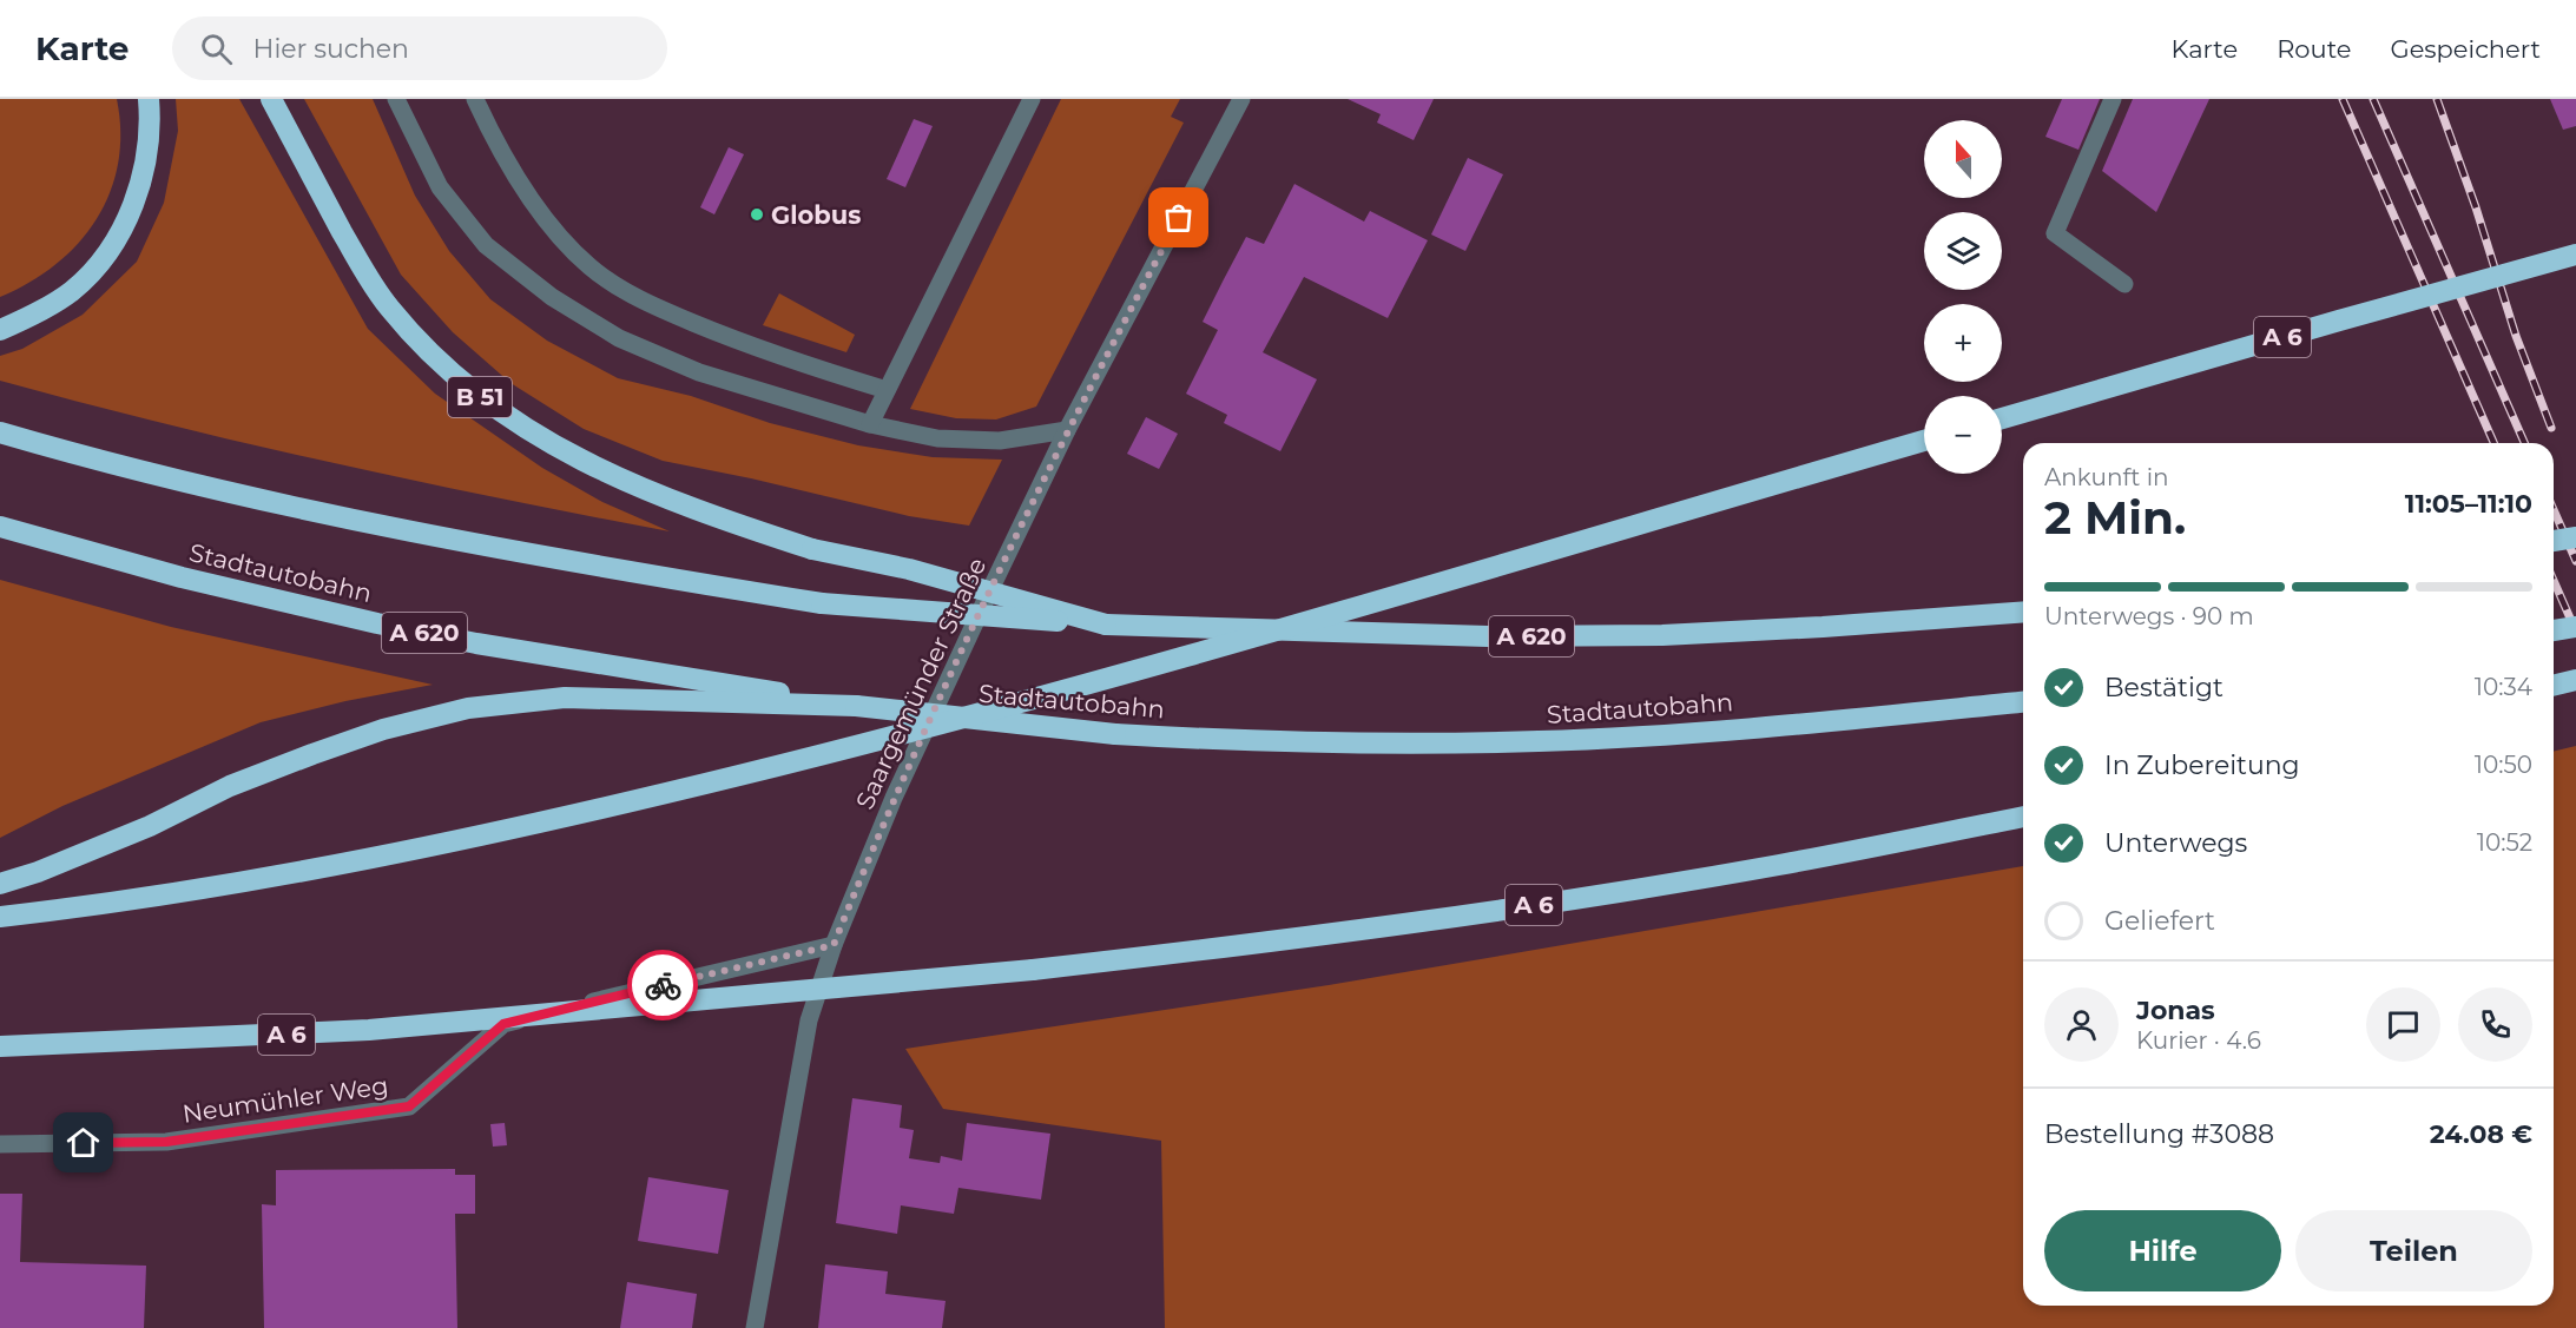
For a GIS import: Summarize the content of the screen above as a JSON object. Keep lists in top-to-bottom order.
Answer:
{
  "streets": {
    "highway": [
      "A 6",
      "B 51",
      "Stadtautobahn",
      "A 620"
    ],
    "street": ["Saargemünder Straße", "Neumühler Weg"]
  },
  "crossings": [
    ["B 51", "A 620"],
    ["Saargemünder Straße", "Neumühler Weg"]
  ],
  "places": ["Globus"],
  "north": "top",
  "page": {
    "header": "Karte",
    "search": "Hier suchen",
    "nav": ["Karte", "Route", "Gespeichert"],
    "map_buttons": ["+", "−"],
    "heading": ["2 Min.", "Ankunft in", "11:05–11:10"],
    "panel": [
      "Jonas",
      "Kurier · 4.6",
      "Bestellung #3088",
      "24.08 €"
    ],
    "bar": "Unterwegs · 90 m",
    "list": [
      ["Bestätigt", "10:34"],
      ["In Zubereitung", "10:50"],
      ["Unterwegs", "10:52"],
      "Geliefert"
    ],
    "buttons": ["Hilfe", "Teilen"]
  }
}
